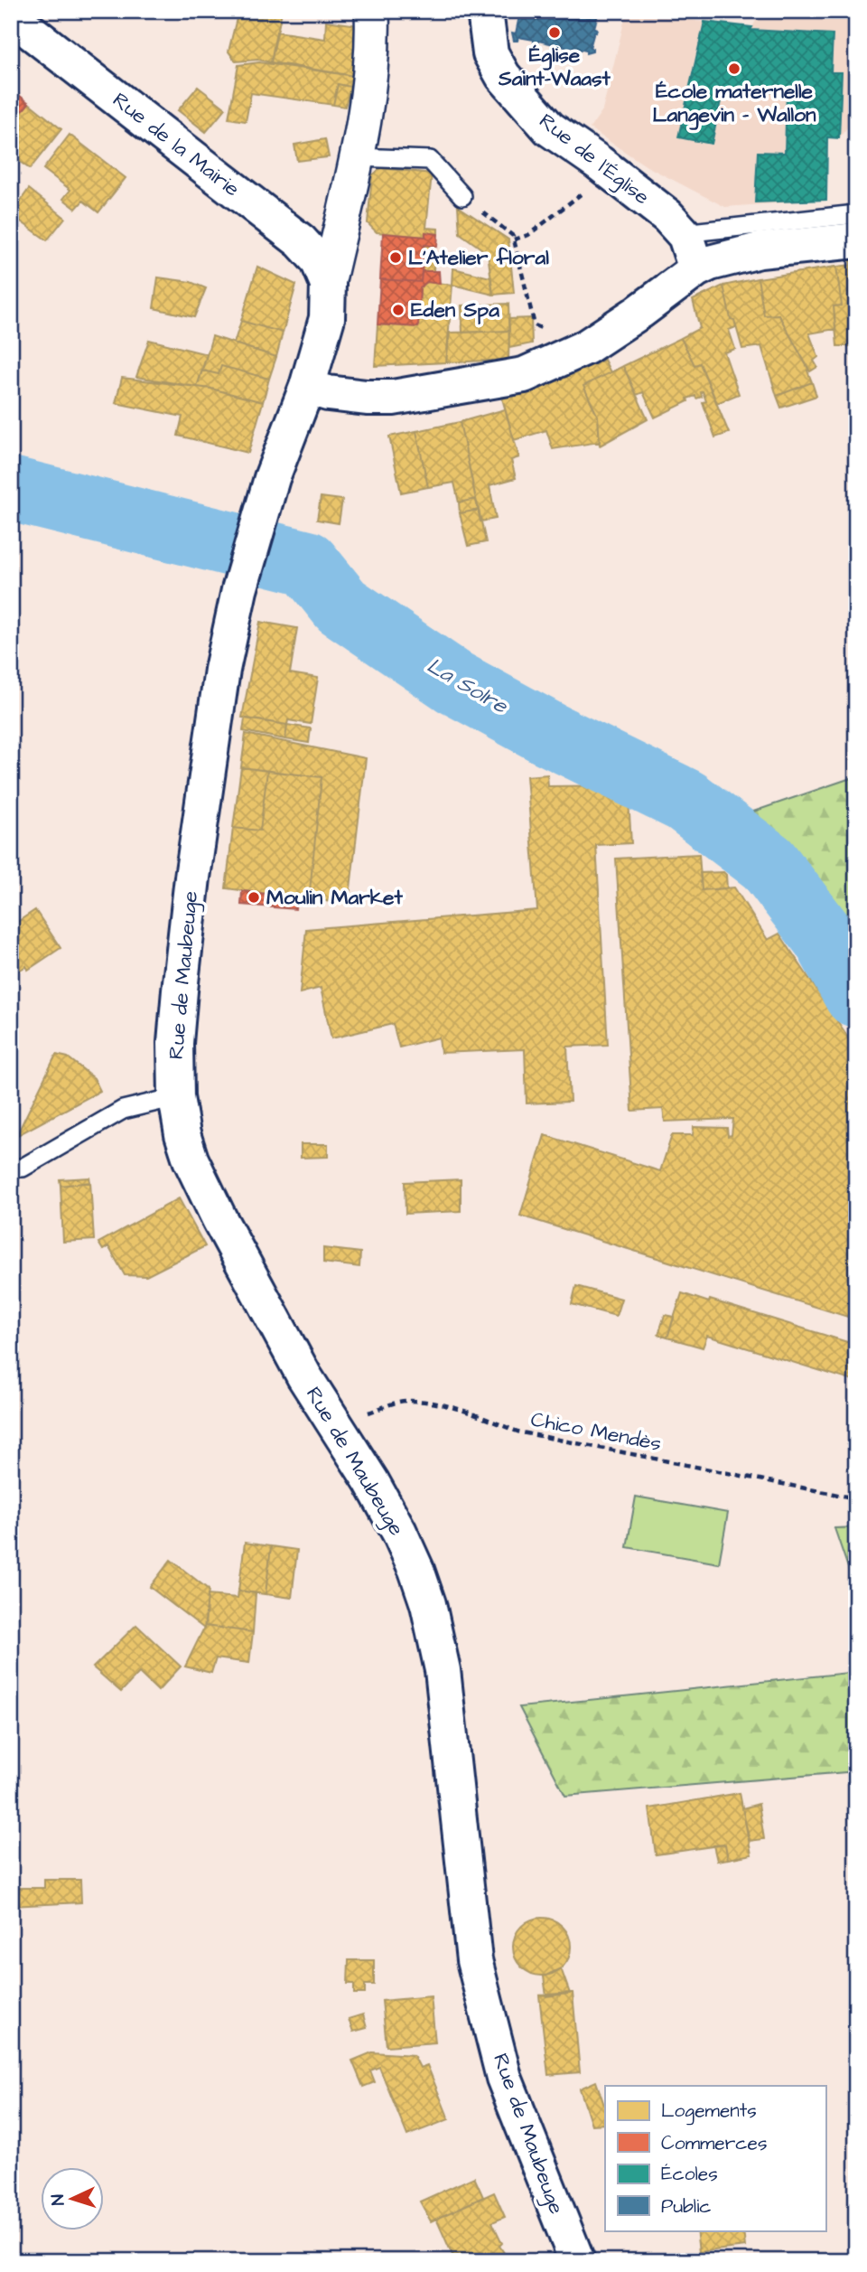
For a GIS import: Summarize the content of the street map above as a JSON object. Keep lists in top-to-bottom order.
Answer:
{
  "streets": {
    "street": ["Rue de la Mairie", "Rue de l'Église", "Rue de Maubeuge"],
    "path": ["Chico Mendès"]
  },
  "crossings": [
    ["Rue de la Mairie", "Rue de Maubeuge"],
    ["Rue de Maubeuge", "Chico Mendès"]
  ],
  "water": ["La Solre"],
  "places": [
    "Église Saint-Waast",
    "École maternelle Langevin - Wallon",
    "L'Atelier floral",
    "Eden Spa",
    "Moulin Market"
  ],
  "legend": [
    "Logements",
    "Commerces",
    "Écoles",
    "Public"
  ],
  "north": "left"
}
